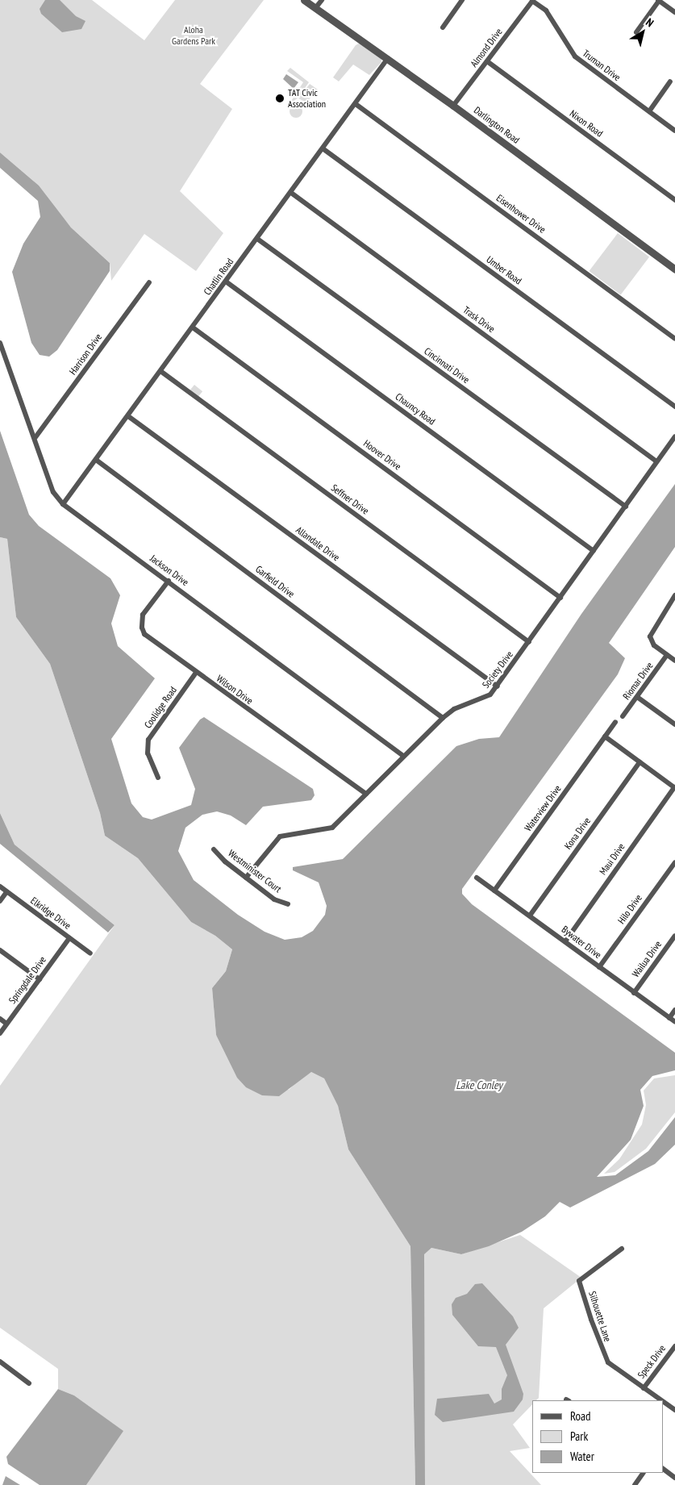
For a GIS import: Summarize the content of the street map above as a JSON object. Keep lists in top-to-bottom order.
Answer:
{
  "streets": {
    "street": [
      "Almond Drive",
      "Truman Drive",
      "Nixon Road",
      "Darlington Road",
      "Eisenhower Drive",
      "Umber Road",
      "Chatlin Road",
      "Trask Drive",
      "Harrison Drive",
      "Cincinnati Drive",
      "Chauncy Road",
      "Hoover Drive",
      "Seffner Drive",
      "Allandale Drive",
      "Jackson Drive",
      "Garfield Drive",
      "Society Drive",
      "Riomar Drive",
      "Wilson Drive",
      "Coolidge Road",
      "Waterview Drive",
      "Kona Drive",
      "Maui Drive",
      "Westminister Court",
      "Hilo Drive",
      "Elkridge Drive",
      "Bywater Drive",
      "Wailua Drive",
      "Springdale Drive",
      "Silhouette Lane",
      "Speck Drive"
    ]
  },
  "crossings": [
    ["Almond Drive", "Truman Drive"],
    ["Almond Drive", "Nixon Road"],
    ["Almond Drive", "Darlington Road"],
    ["Darlington Road", "Chatlin Road"],
    ["Eisenhower Drive", "Chatlin Road"],
    ["Umber Road", "Chatlin Road"],
    ["Chatlin Road", "Trask Drive"],
    ["Chatlin Road", "Cincinnati Drive"],
    ["Chatlin Road", "Chauncy Road"],
    ["Chatlin Road", "Hoover Drive"],
    ["Chatlin Road", "Seffner Drive"],
    ["Chatlin Road", "Allandale Drive"],
    ["Chatlin Road", "Jackson Drive"],
    ["Chatlin Road", "Garfield Drive"],
    ["Trask Drive", "Society Drive"],
    ["Harrison Drive", "Jackson Drive"],
    ["Cincinnati Drive", "Society Drive"],
    ["Chauncy Road", "Society Drive"],
    ["Hoover Drive", "Society Drive"],
    ["Seffner Drive", "Society Drive"],
    ["Allandale Drive", "Society Drive"],
    ["Jackson Drive", "Society Drive"],
    ["Jackson Drive", "Wilson Drive"],
    ["Garfield Drive", "Society Drive"],
    ["Society Drive", "Wilson Drive"],
    ["Society Drive", "Westminister Court"],
    ["Wilson Drive", "Coolidge Road"],
    ["Waterview Drive", "Bywater Drive"],
    ["Kona Drive", "Bywater Drive"],
    ["Maui Drive", "Bywater Drive"],
    ["Hilo Drive", "Bywater Drive"],
    ["Elkridge Drive", "Springdale Drive"],
    ["Bywater Drive", "Wailua Drive"],
    ["Silhouette Lane", "Speck Drive"]
  ],
  "water": ["Lake Conley"],
  "parks": ["Aloha Gardens Park"],
  "places": ["TAT Civic Association"],
  "legend": ["Road", "Park", "Water"],
  "north": "top right"
}
